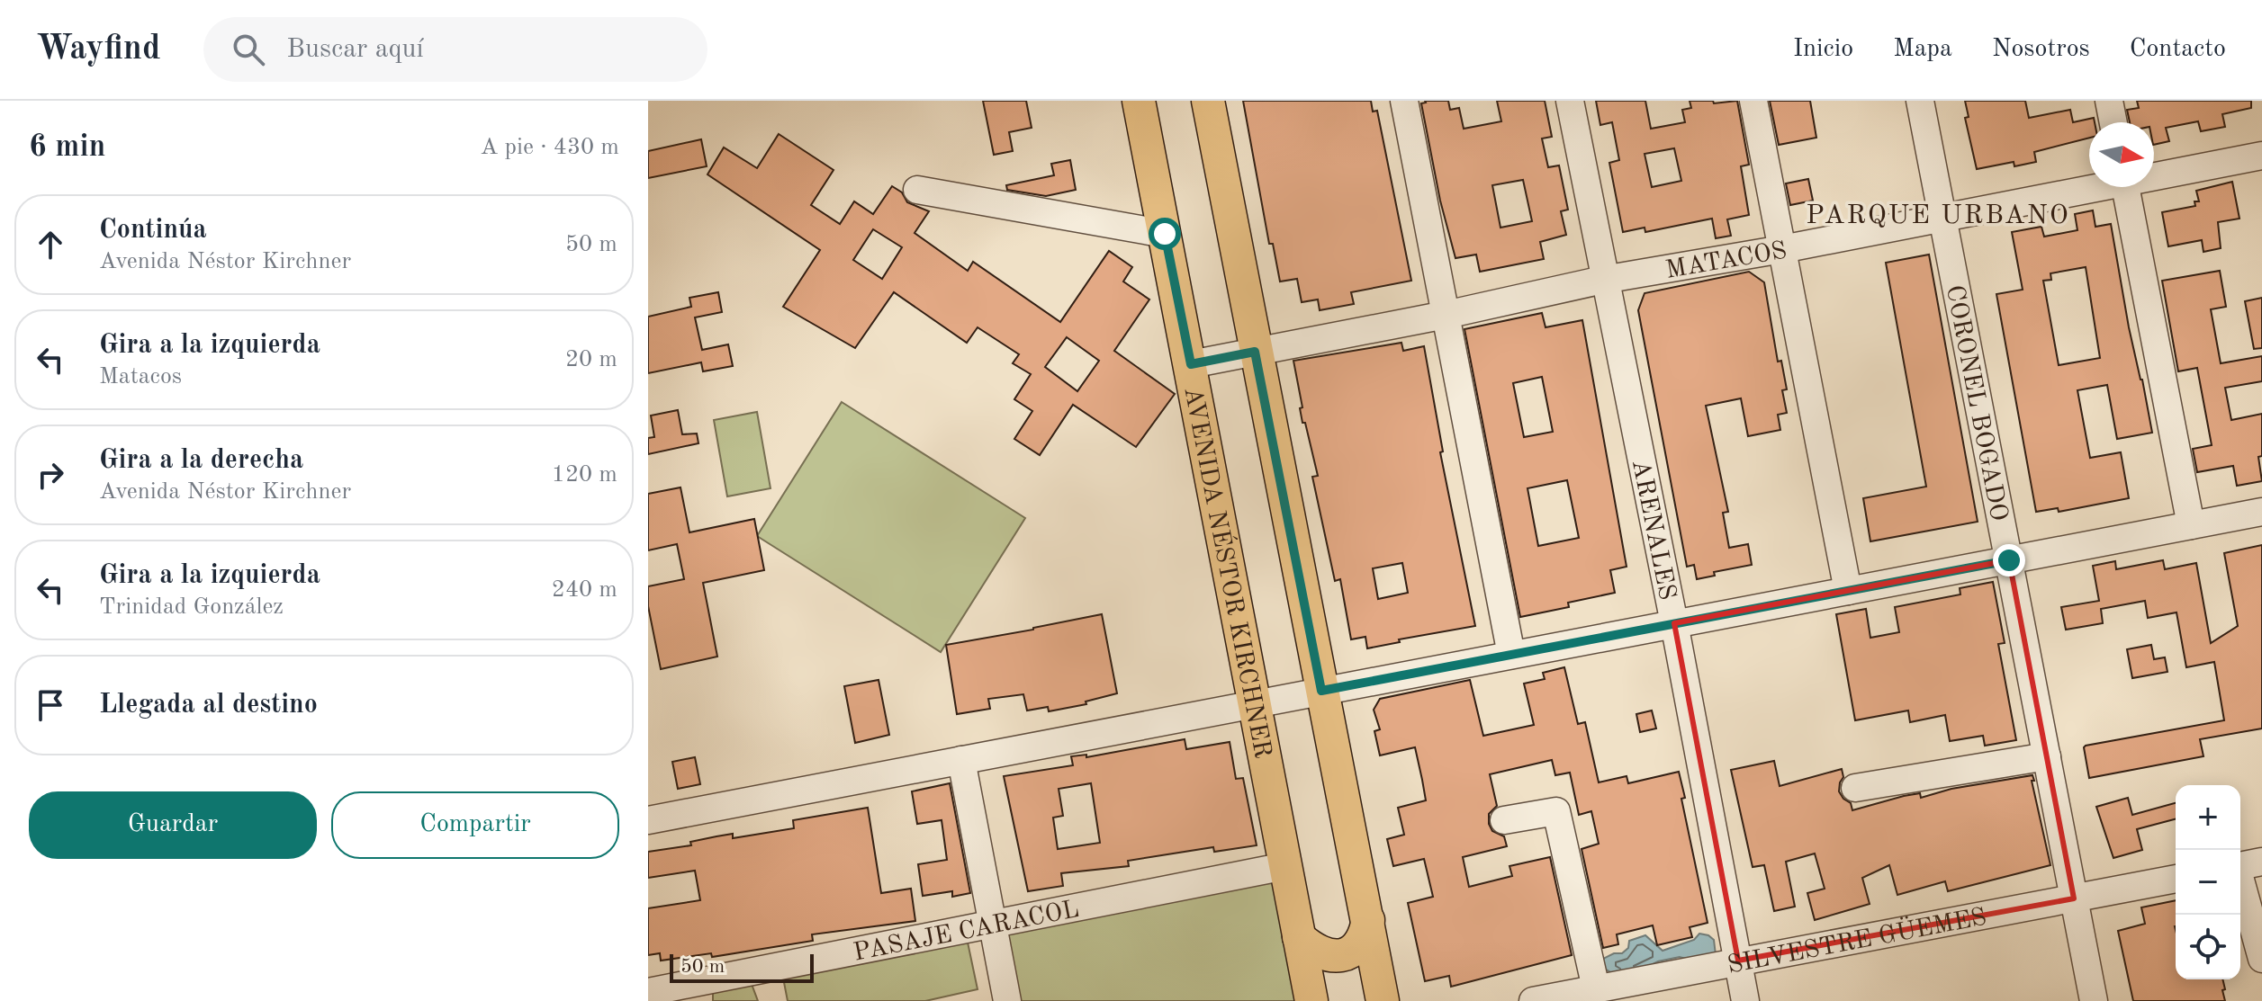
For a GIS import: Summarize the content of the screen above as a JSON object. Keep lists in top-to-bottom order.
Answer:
{
  "streets": {
    "main road": ["AVENIDA NÉSTOR KIRCHNER"],
    "street": [
      "MATACOS",
      "CORONEL BOGADO",
      "ARENALES",
      "PASAJE CARACOL",
      "SILVESTRE GÜEMES"
    ]
  },
  "crossings": [
    ["MATACOS", "CORONEL BOGADO"],
    ["MATACOS", "ARENALES"],
    ["MATACOS", "AVENIDA NÉSTOR KIRCHNER"],
    ["CORONEL BOGADO", "SILVESTRE GÜEMES"],
    ["ARENALES", "SILVESTRE GÜEMES"],
    ["AVENIDA NÉSTOR KIRCHNER", "PASAJE CARACOL"]
  ],
  "districts": ["PARQUE URBANO"],
  "scale_bar": "50 m",
  "north": "right",
  "page": {
    "header": "Wayfind",
    "search": "Buscar aquí",
    "nav": [
      "Inicio",
      "Mapa",
      "Nosotros",
      "Contacto"
    ],
    "heading": ["6 min", "A pie · 430 m"],
    "list": [
      ["Continúa", "Avenida Néstor Kirchner", "50 m"],
      ["Gira a la izquierda", "Matacos", "20 m"],
      ["Gira a la derecha", "Avenida Néstor Kirchner", "120 m"],
      ["Gira a la izquierda", "Trinidad González", "240 m"],
      "Llegada al destino"
    ],
    "buttons": ["Guardar", "Compartir"],
    "map_buttons": ["+", "−"],
    "scale": "50 m"
  }
}
